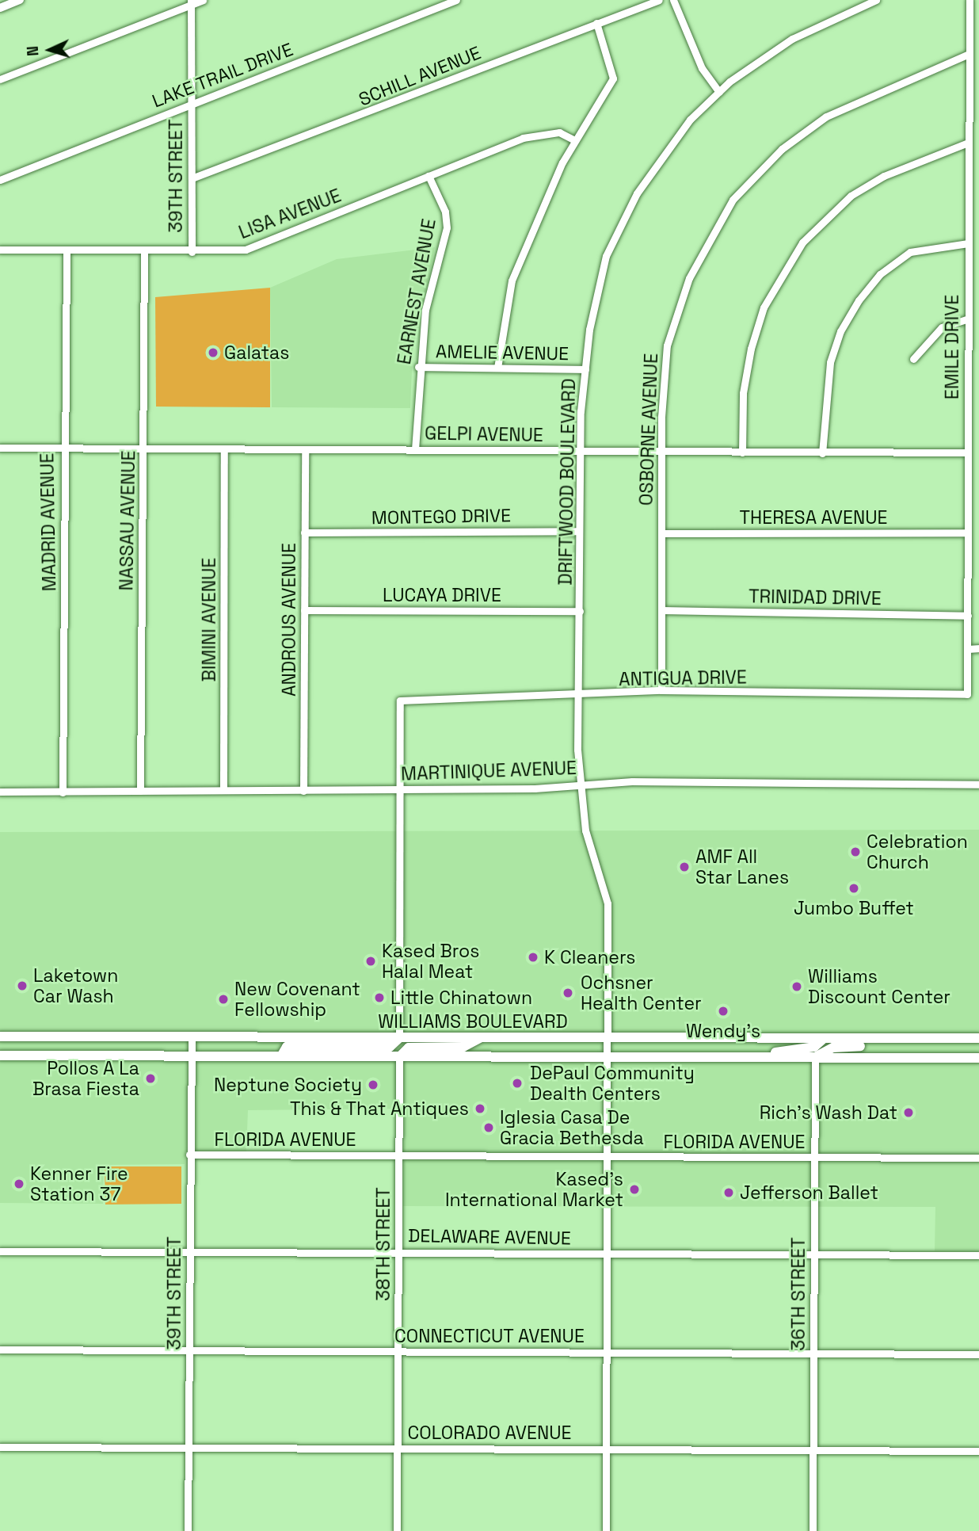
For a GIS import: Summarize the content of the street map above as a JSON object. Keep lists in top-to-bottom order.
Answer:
{
  "streets": {
    "main road": ["WILLIAMS BOULEVARD"],
    "street": [
      "LAKE TRAIL DRIVE",
      "SCHILL AVENUE",
      "39TH STREET",
      "LISA AVENUE",
      "EARNEST AVENUE",
      "EMILE DRIVE",
      "AMELIE AVENUE",
      "OSBORNE AVENUE",
      "GELPI AVENUE",
      "DRIFTWOOD BOULEVARD",
      "MONTEGO DRIVE",
      "THERESA AVENUE",
      "NASSAU AVENUE",
      "MADRID AVENUE",
      "LUCAYA DRIVE",
      "TRINIDAD DRIVE",
      "BIMINI AVENUE",
      "ANDROUS AVENUE",
      "ANTIGUA DRIVE",
      "MARTINIQUE AVENUE",
      "FLORIDA AVENUE",
      "DELAWARE AVENUE",
      "38TH STREET",
      "36TH STREET",
      "CONNECTICUT AVENUE",
      "COLORADO AVENUE"
    ]
  },
  "crossings": [
    ["LAKE TRAIL DRIVE", "39TH STREET"],
    ["SCHILL AVENUE", "39TH STREET"],
    ["39TH STREET", "LISA AVENUE"],
    ["39TH STREET", "WILLIAMS BOULEVARD"],
    ["39TH STREET", "FLORIDA AVENUE"],
    ["39TH STREET", "DELAWARE AVENUE"],
    ["39TH STREET", "CONNECTICUT AVENUE"],
    ["39TH STREET", "COLORADO AVENUE"],
    ["LISA AVENUE", "EARNEST AVENUE"],
    ["LISA AVENUE", "NASSAU AVENUE"],
    ["LISA AVENUE", "MADRID AVENUE"],
    ["EARNEST AVENUE", "AMELIE AVENUE"],
    ["EARNEST AVENUE", "GELPI AVENUE"],
    ["EMILE DRIVE", "OSBORNE AVENUE"],
    ["EMILE DRIVE", "GELPI AVENUE"],
    ["EMILE DRIVE", "THERESA AVENUE"],
    ["EMILE DRIVE", "TRINIDAD DRIVE"],
    ["EMILE DRIVE", "ANTIGUA DRIVE"],
    ["AMELIE AVENUE", "DRIFTWOOD BOULEVARD"],
    ["OSBORNE AVENUE", "GELPI AVENUE"],
    ["OSBORNE AVENUE", "THERESA AVENUE"],
    ["OSBORNE AVENUE", "TRINIDAD DRIVE"],
    ["OSBORNE AVENUE", "ANTIGUA DRIVE"],
    ["GELPI AVENUE", "DRIFTWOOD BOULEVARD"],
    ["GELPI AVENUE", "NASSAU AVENUE"],
    ["GELPI AVENUE", "MADRID AVENUE"],
    ["GELPI AVENUE", "BIMINI AVENUE"],
    ["GELPI AVENUE", "ANDROUS AVENUE"],
    ["DRIFTWOOD BOULEVARD", "MONTEGO DRIVE"],
    ["DRIFTWOOD BOULEVARD", "LUCAYA DRIVE"],
    ["DRIFTWOOD BOULEVARD", "ANTIGUA DRIVE"],
    ["DRIFTWOOD BOULEVARD", "MARTINIQUE AVENUE"],
    ["DRIFTWOOD BOULEVARD", "WILLIAMS BOULEVARD"],
    ["DRIFTWOOD BOULEVARD", "FLORIDA AVENUE"],
    ["DRIFTWOOD BOULEVARD", "DELAWARE AVENUE"],
    ["DRIFTWOOD BOULEVARD", "CONNECTICUT AVENUE"],
    ["DRIFTWOOD BOULEVARD", "COLORADO AVENUE"],
    ["MONTEGO DRIVE", "ANDROUS AVENUE"],
    ["NASSAU AVENUE", "MARTINIQUE AVENUE"],
    ["MADRID AVENUE", "MARTINIQUE AVENUE"],
    ["LUCAYA DRIVE", "ANDROUS AVENUE"],
    ["BIMINI AVENUE", "MARTINIQUE AVENUE"],
    ["ANDROUS AVENUE", "MARTINIQUE AVENUE"],
    ["ANTIGUA DRIVE", "MARTINIQUE AVENUE"],
    ["WILLIAMS BOULEVARD", "38TH STREET"],
    ["WILLIAMS BOULEVARD", "36TH STREET"],
    ["FLORIDA AVENUE", "38TH STREET"],
    ["FLORIDA AVENUE", "36TH STREET"],
    ["DELAWARE AVENUE", "38TH STREET"],
    ["DELAWARE AVENUE", "36TH STREET"],
    ["38TH STREET", "CONNECTICUT AVENUE"],
    ["38TH STREET", "COLORADO AVENUE"],
    ["36TH STREET", "CONNECTICUT AVENUE"],
    ["36TH STREET", "COLORADO AVENUE"]
  ],
  "places": [
    "Galatas",
    "Celebration Church",
    "AMF All Star Lanes",
    "Jumbo Buffet",
    "K Cleaners",
    "Kased Bros Halal Meat",
    "Laketown Car Wash",
    "Williams Discount Center",
    "Ochsner Health Center",
    "Little Chinatown",
    "New Covenant Fellowship",
    "Wendy's",
    "Pollos A La Brasa Fiesta",
    "DePaul Community Dealth Centers",
    "Neptune Society",
    "This & That Antiques",
    "Rich's Wash Dat",
    "Iglesia Casa De Gracia Bethesda",
    "Kenner Fire Station 37",
    "Kased's International Market",
    "Jefferson Ballet"
  ],
  "north": "left"
}
